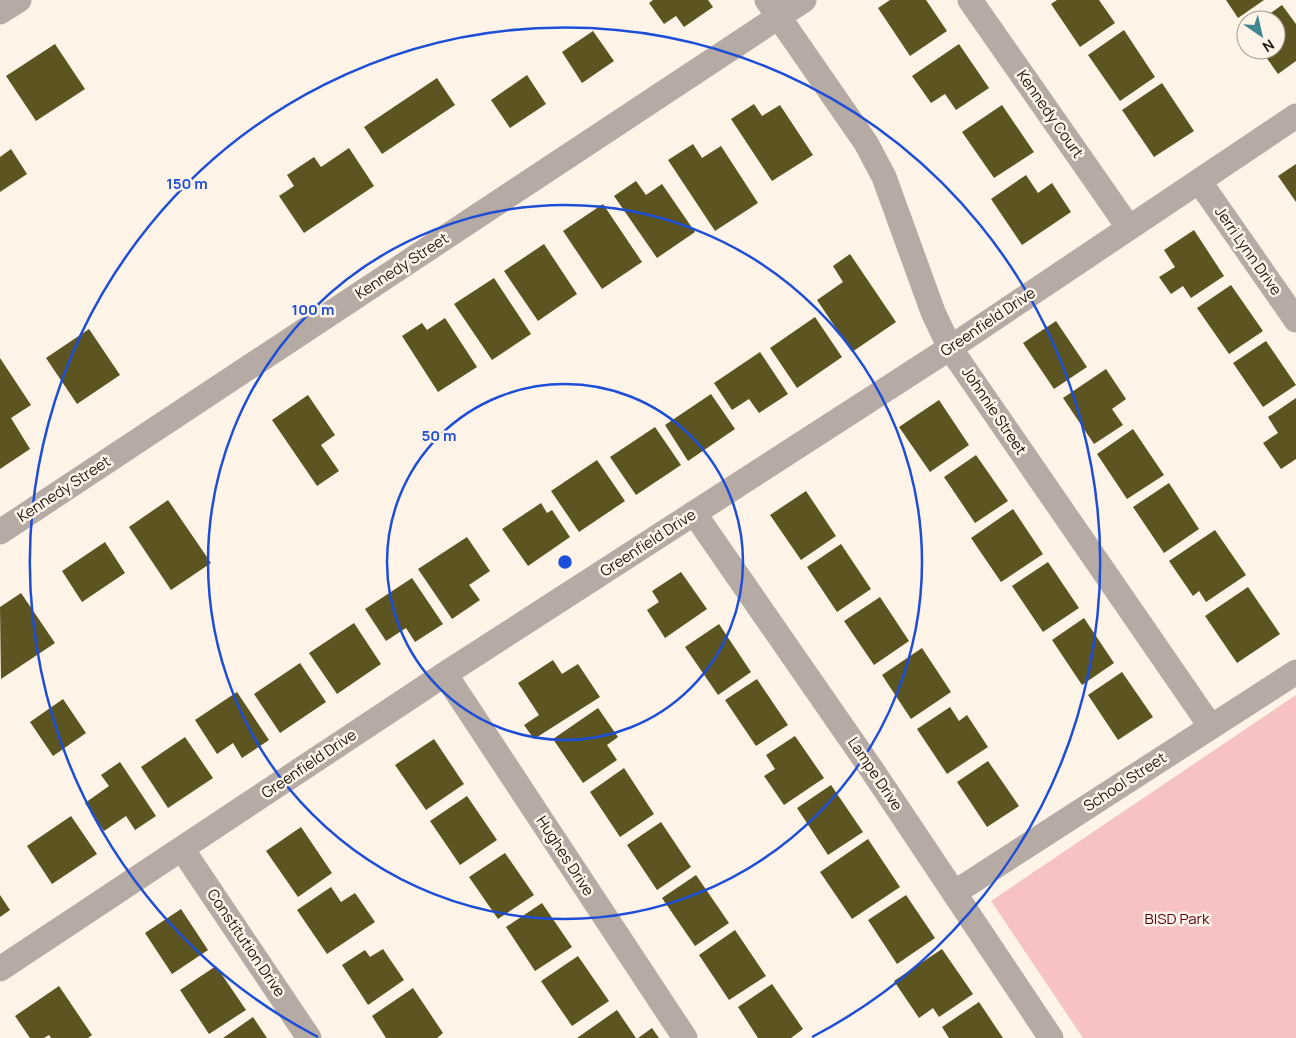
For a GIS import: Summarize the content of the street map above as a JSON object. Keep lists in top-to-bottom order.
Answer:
{
  "streets": {
    "street": [
      "Kennedy Court",
      "Jerri Lynn Drive",
      "Kennedy Street",
      "Greenfield Drive",
      "Johnnie Street",
      "Lampe Drive",
      "School Street",
      "Hughes Drive",
      "Constitution Drive"
    ]
  },
  "crossings": [
    ["Kennedy Court", "Greenfield Drive"],
    ["Jerri Lynn Drive", "Greenfield Drive"],
    ["Kennedy Street", "Johnnie Street"],
    ["Greenfield Drive", "Johnnie Street"],
    ["Greenfield Drive", "Lampe Drive"],
    ["Greenfield Drive", "Hughes Drive"],
    ["Greenfield Drive", "Constitution Drive"],
    ["Johnnie Street", "School Street"],
    ["Lampe Drive", "School Street"]
  ],
  "parks": ["BISD Park"],
  "north": "bottom right",
  "rings": ["150 m", "100 m", "50 m"]
}
